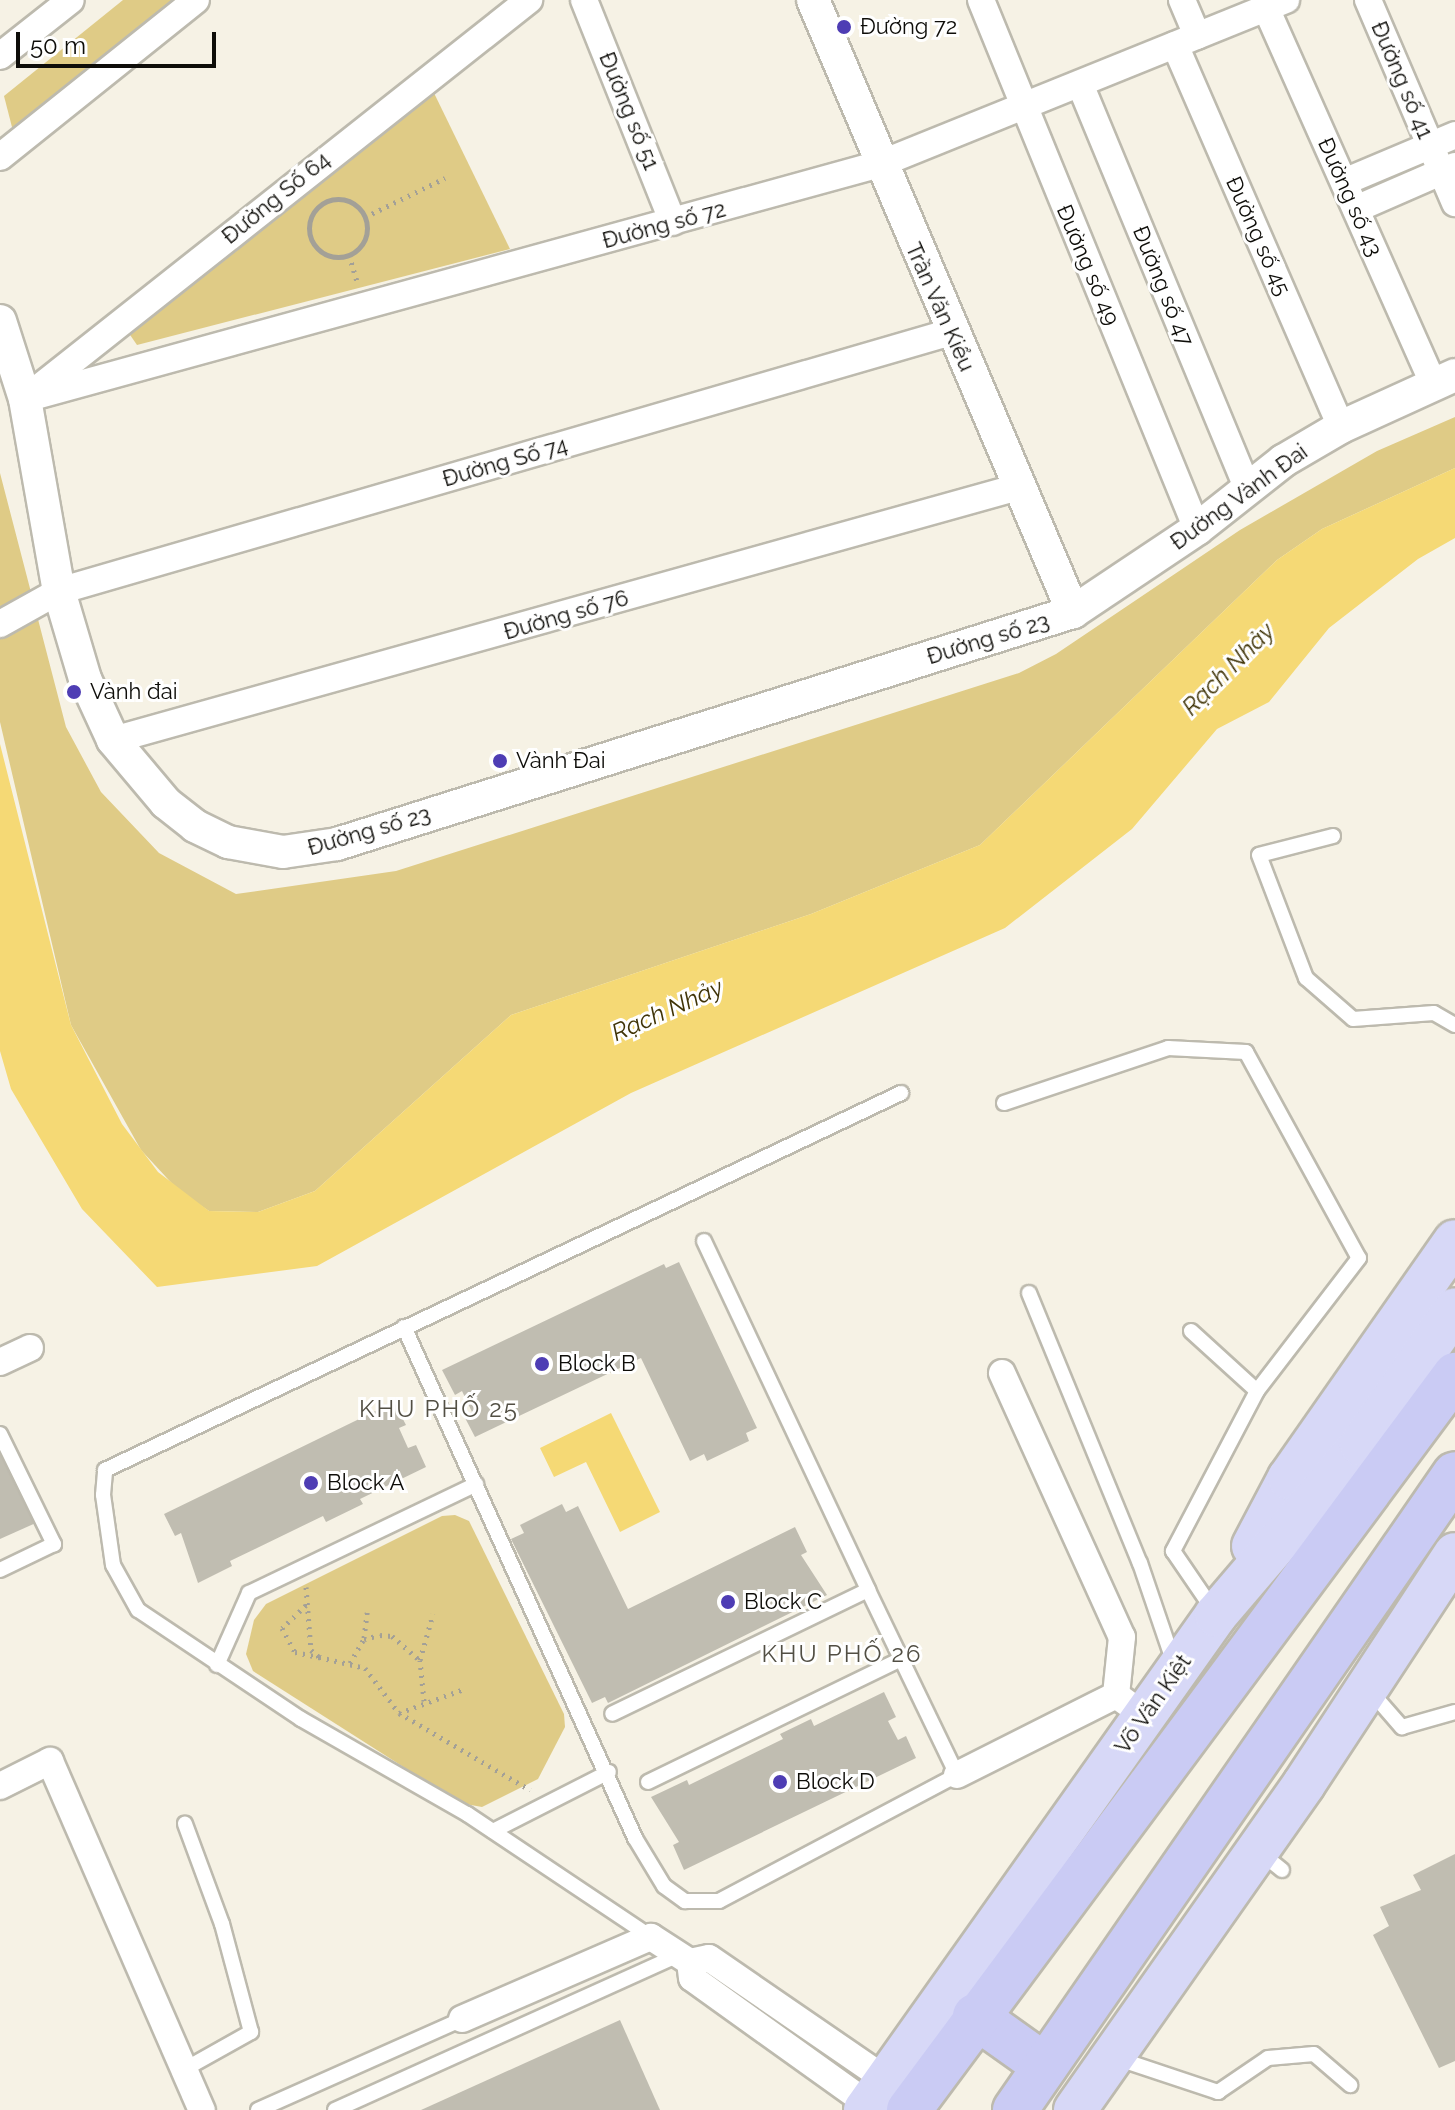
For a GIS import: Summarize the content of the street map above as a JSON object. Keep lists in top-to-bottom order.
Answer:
{
  "streets": {
    "highway": ["Võ Văn Kiệt"],
    "street": [
      "Đường số 41",
      "Đường số 51",
      "Đường số 43",
      "Đường Số 64",
      "Đường số 72",
      "Đường số 45",
      "Đường số 49",
      "Đường số 47",
      "Trần Văn Kiểu",
      "Đường Số 74",
      "Đường Vành Đai",
      "Đường số 76",
      "Đường số 23"
    ]
  },
  "crossings": [
    ["Đường số 51", "Đường số 72"],
    ["Đường số 43", "Đường số 72"],
    ["Đường số 43", "Đường Vành Đai"],
    ["Đường Số 64", "Đường số 72"],
    ["Đường Số 64", "Đường số 23"],
    ["Đường số 72", "Đường số 45"],
    ["Đường số 72", "Đường số 49"],
    ["Đường số 72", "Đường số 47"],
    ["Đường số 72", "Trần Văn Kiểu"],
    ["Đường số 72", "Đường số 23"],
    ["Đường số 45", "Đường Vành Đai"],
    ["Đường số 49", "Đường Vành Đai"],
    ["Đường số 47", "Đường Vành Đai"],
    ["Trần Văn Kiểu", "Đường Số 74"],
    ["Trần Văn Kiểu", "Đường Vành Đai"],
    ["Trần Văn Kiểu", "Đường số 76"],
    ["Trần Văn Kiểu", "Đường số 23"],
    ["Đường Số 74", "Đường số 23"],
    ["Đường Vành Đai", "Đường số 23"],
    ["Đường số 76", "Đường số 23"]
  ],
  "districts": ["KHU PHỐ 25", "KHU PHỐ 26"],
  "water": ["Rạch Nhảy"],
  "places": [
    "Đường 72",
    "Vành đai",
    "Vành Đai",
    "Block B",
    "Block A",
    "Block C",
    "Block D"
  ],
  "scale_bar": "50 m"
}
